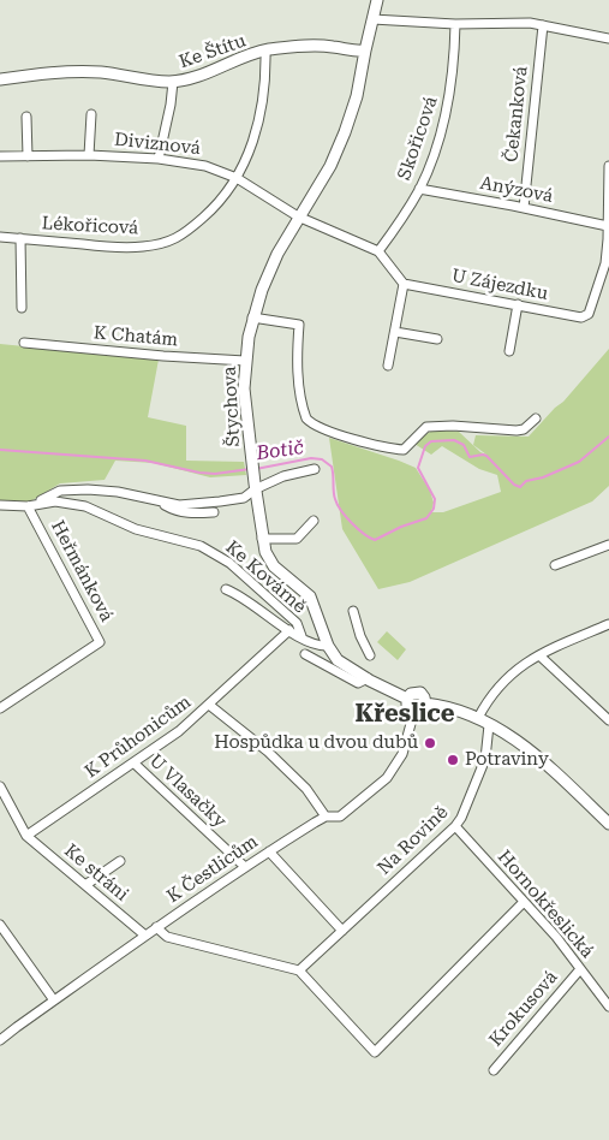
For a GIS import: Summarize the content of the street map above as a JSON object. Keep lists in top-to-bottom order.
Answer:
{
  "streets": {
    "street": [
      "Ke Štítu",
      "Čekanková",
      "Skořicová",
      "Diviznová",
      "Anýzová",
      "Lékořicová",
      "U Zájezdku",
      "K Chatám",
      "Štychova",
      "Heřmánková",
      "Ke Kovárně",
      "K Průhonicům",
      "U Vlasačky",
      "Na Rovině",
      "K Čestlicům",
      "Ke stráni",
      "Hornokřeslická",
      "Krokusová"
    ]
  },
  "crossings": [
    ["Ke Štítu", "Lékořicová"],
    ["Ke Štítu", "Štychova"],
    ["Čekanková", "Anýzová"],
    ["Skořicová", "Anýzová"],
    ["Diviznová", "Lékořicová"],
    ["Diviznová", "Štychova"],
    ["Anýzová", "U Zájezdku"],
    ["K Chatám", "Štychova"],
    ["Štychova", "Ke Kovárně"],
    ["Štychova", "Na Rovině"],
    ["Štychova", "K Čestlicům"],
    ["Heřmánková", "Ke Kovárně"],
    ["K Průhonicům", "U Vlasačky"],
    ["K Průhonicům", "Ke stráni"],
    ["U Vlasačky", "K Čestlicům"],
    ["Na Rovině", "Hornokřeslická"],
    ["K Čestlicům", "Ke stráni"],
    ["Hornokřeslická", "Krokusová"]
  ],
  "districts": ["Křeslice"],
  "water": ["Botič"],
  "places": ["Hospůdka u dvou dubů", "Potraviny"]
}
